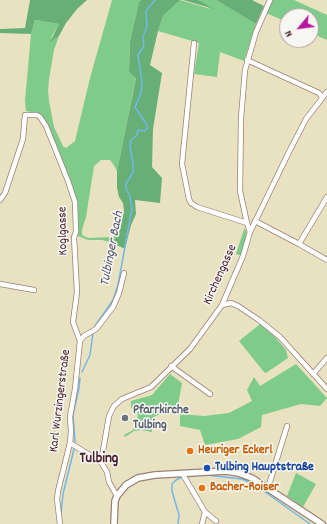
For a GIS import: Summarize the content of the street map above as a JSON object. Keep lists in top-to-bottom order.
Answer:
{
  "streets": {
    "street": ["Koglgasse", "Kirchengasse", "Karl Wurzingerstraße"]
  },
  "crossings": [
    ["Koglgasse", "Karl Wurzingerstraße"]
  ],
  "districts": ["Tulbing"],
  "water": ["Tulbinger Bach"],
  "places": [
    "Pfarrkirche Tulbing",
    "Heuriger Eckerl",
    "Tulbing Hauptstraße",
    "Bacher-Roiser"
  ],
  "north": "bottom left"
}
